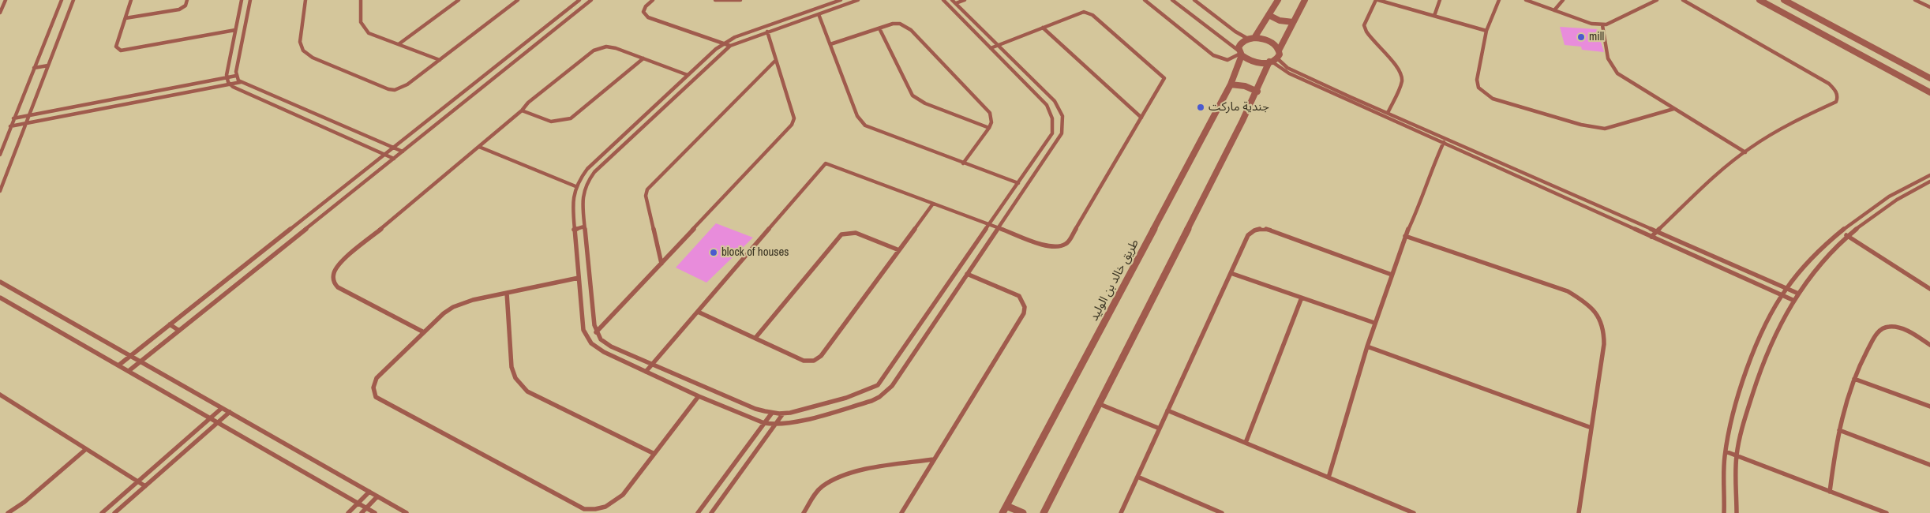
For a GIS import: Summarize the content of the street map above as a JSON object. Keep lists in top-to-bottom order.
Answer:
{
  "streets": {
    "street": ["طريق خالد بن الوليد"]
  },
  "places": ["mill", "جندية ماركت", "block of houses"]
}
